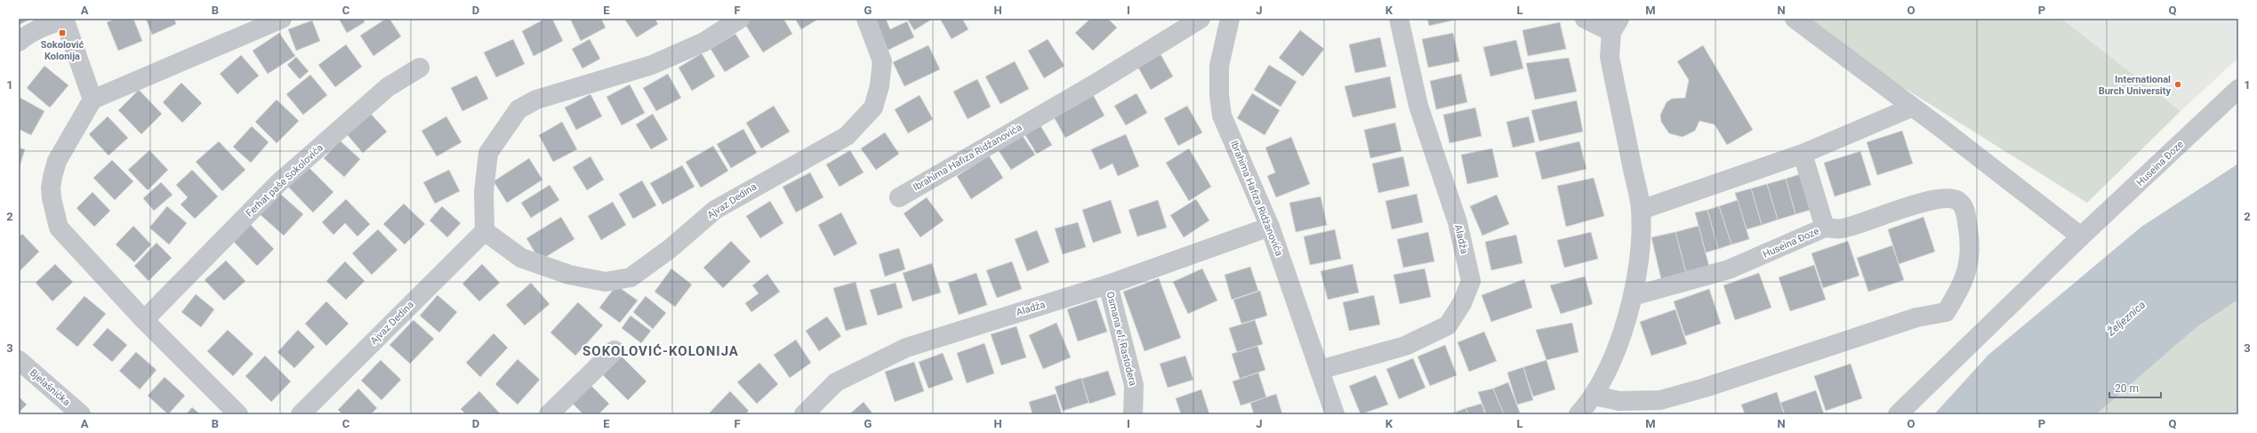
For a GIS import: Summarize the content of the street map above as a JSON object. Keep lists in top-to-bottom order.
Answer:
{
  "streets": {
    "street": [
      "Ibrahima Hafiza Ridžanovića",
      "Huseina Đoze",
      "Ferhat paše Sokolovića",
      "Ajvaz Dedina",
      "Aladža",
      "Osmana ef. Rastodera",
      "Bjelašnička"
    ]
  },
  "crossings": [
    ["Ibrahima Hafiza Ridžanovića", "Aladža"],
    ["Aladža", "Osmana ef. Rastodera"]
  ],
  "districts": ["SOKOLOVIĆ-KOLONIJA"],
  "water": ["Željeznica"],
  "places": {
    "transit": ["Sokolović Kolonija"],
    "other": ["International Burch University"]
  },
  "scale_bar": "20 m",
  "grid": {
    "columns": [
      "A",
      "B",
      "C",
      "D",
      "E",
      "F",
      "G",
      "H",
      "I",
      "J",
      "K",
      "L",
      "M",
      "N",
      "O",
      "P",
      "Q"
    ],
    "rows": ["1", "2", "3"]
  }
}
